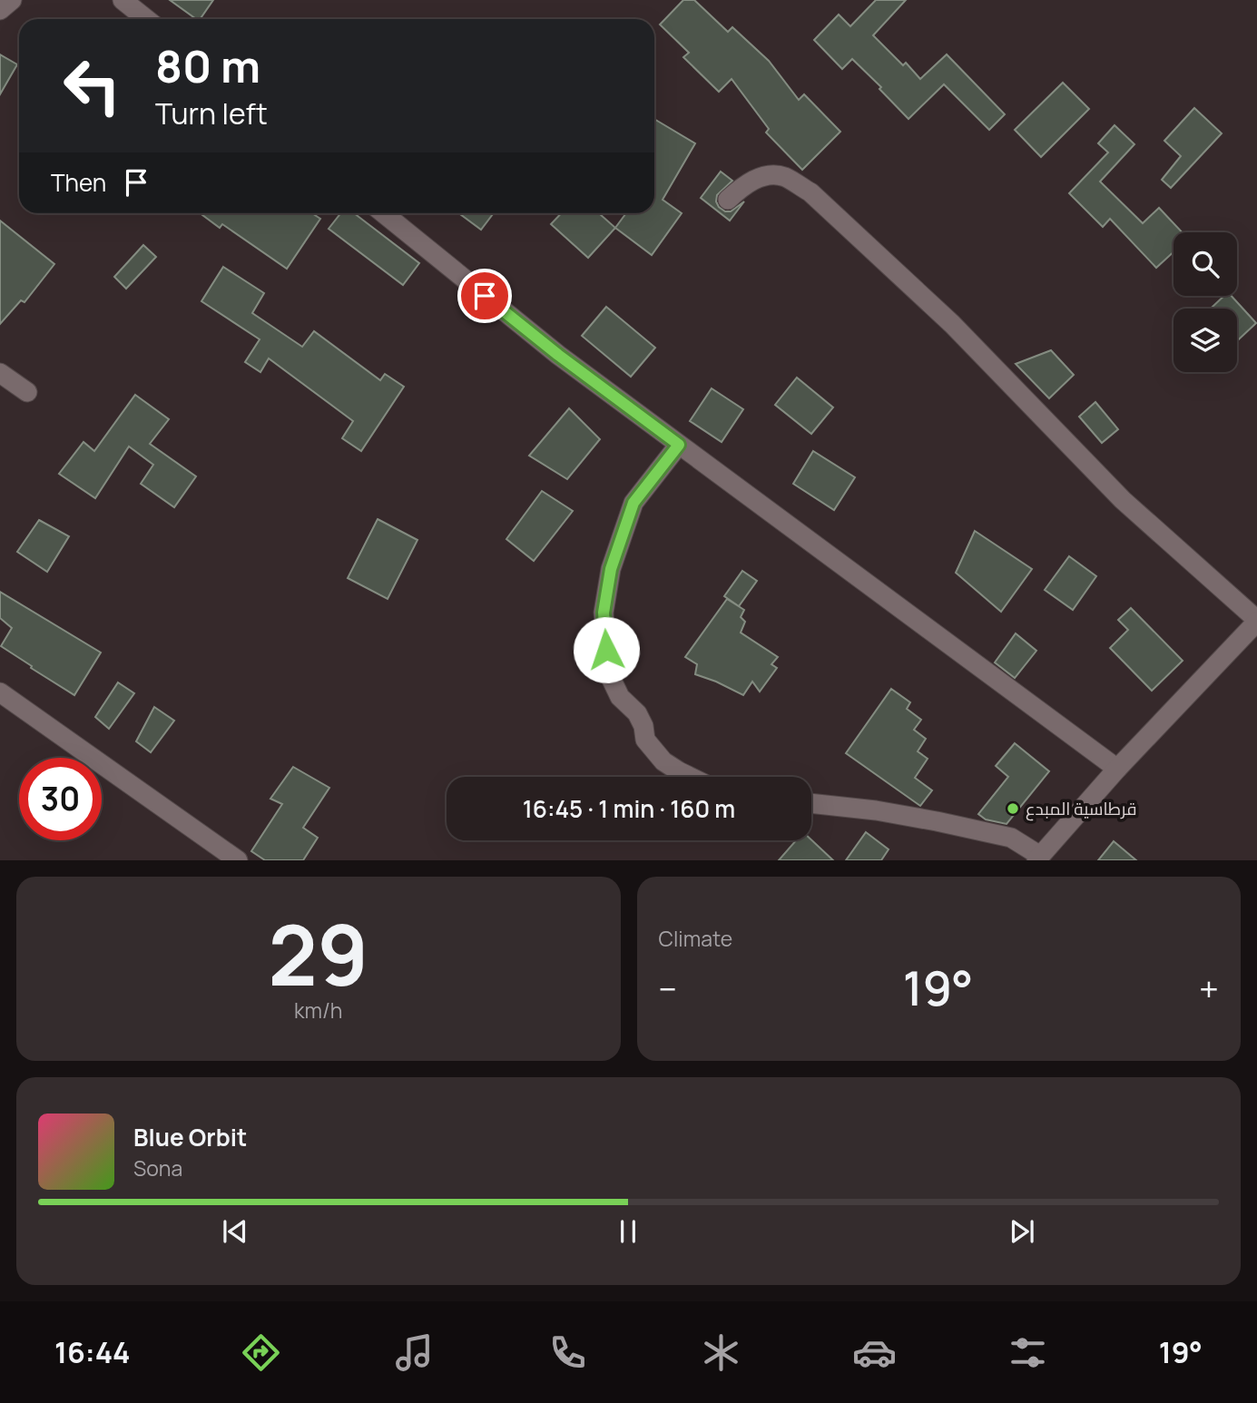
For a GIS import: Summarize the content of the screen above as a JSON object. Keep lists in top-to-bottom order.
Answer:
{
  "places": ["قرطاسية المبدع"],
  "page": {
    "turn": ["80 m", "Turn left"],
    "then": "Then",
    "limit": "30",
    "trip": "16:45 · 1 min · 160 m",
    "tile": [
      ["29", "km/h"],
      "Climate"
    ],
    "heat": ["−", "19°", "+"],
    "song": ["Blue Orbit", "Sona"],
    "tabs": ["16:44", "19°"]
  }
}
